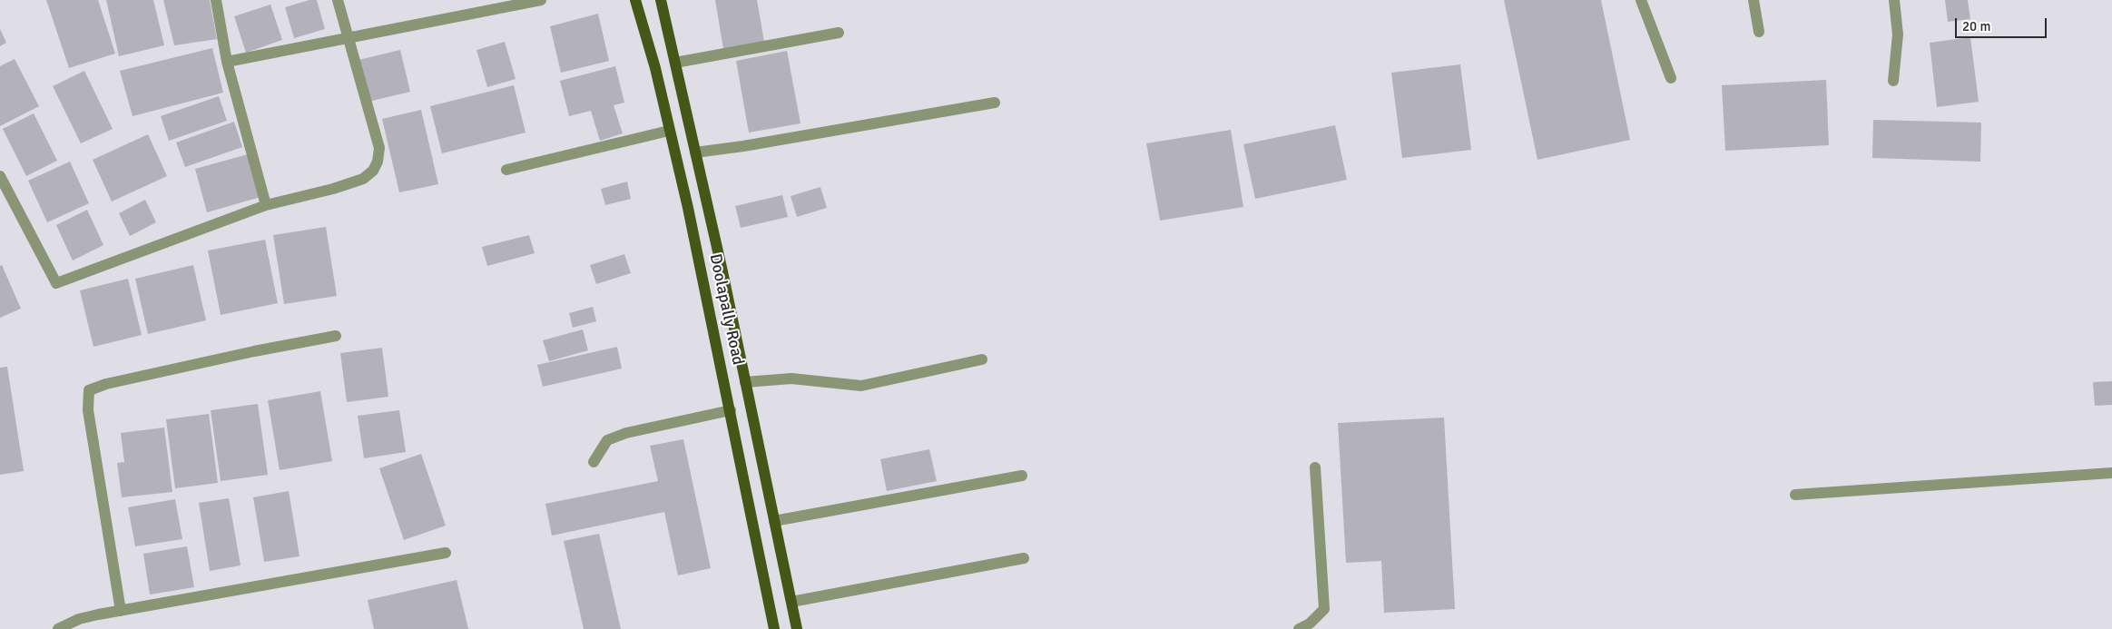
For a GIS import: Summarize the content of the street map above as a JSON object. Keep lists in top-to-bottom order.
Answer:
{
  "streets": {
    "main road": ["Doolapally Road"]
  },
  "scale_bar": "20 m"
}
